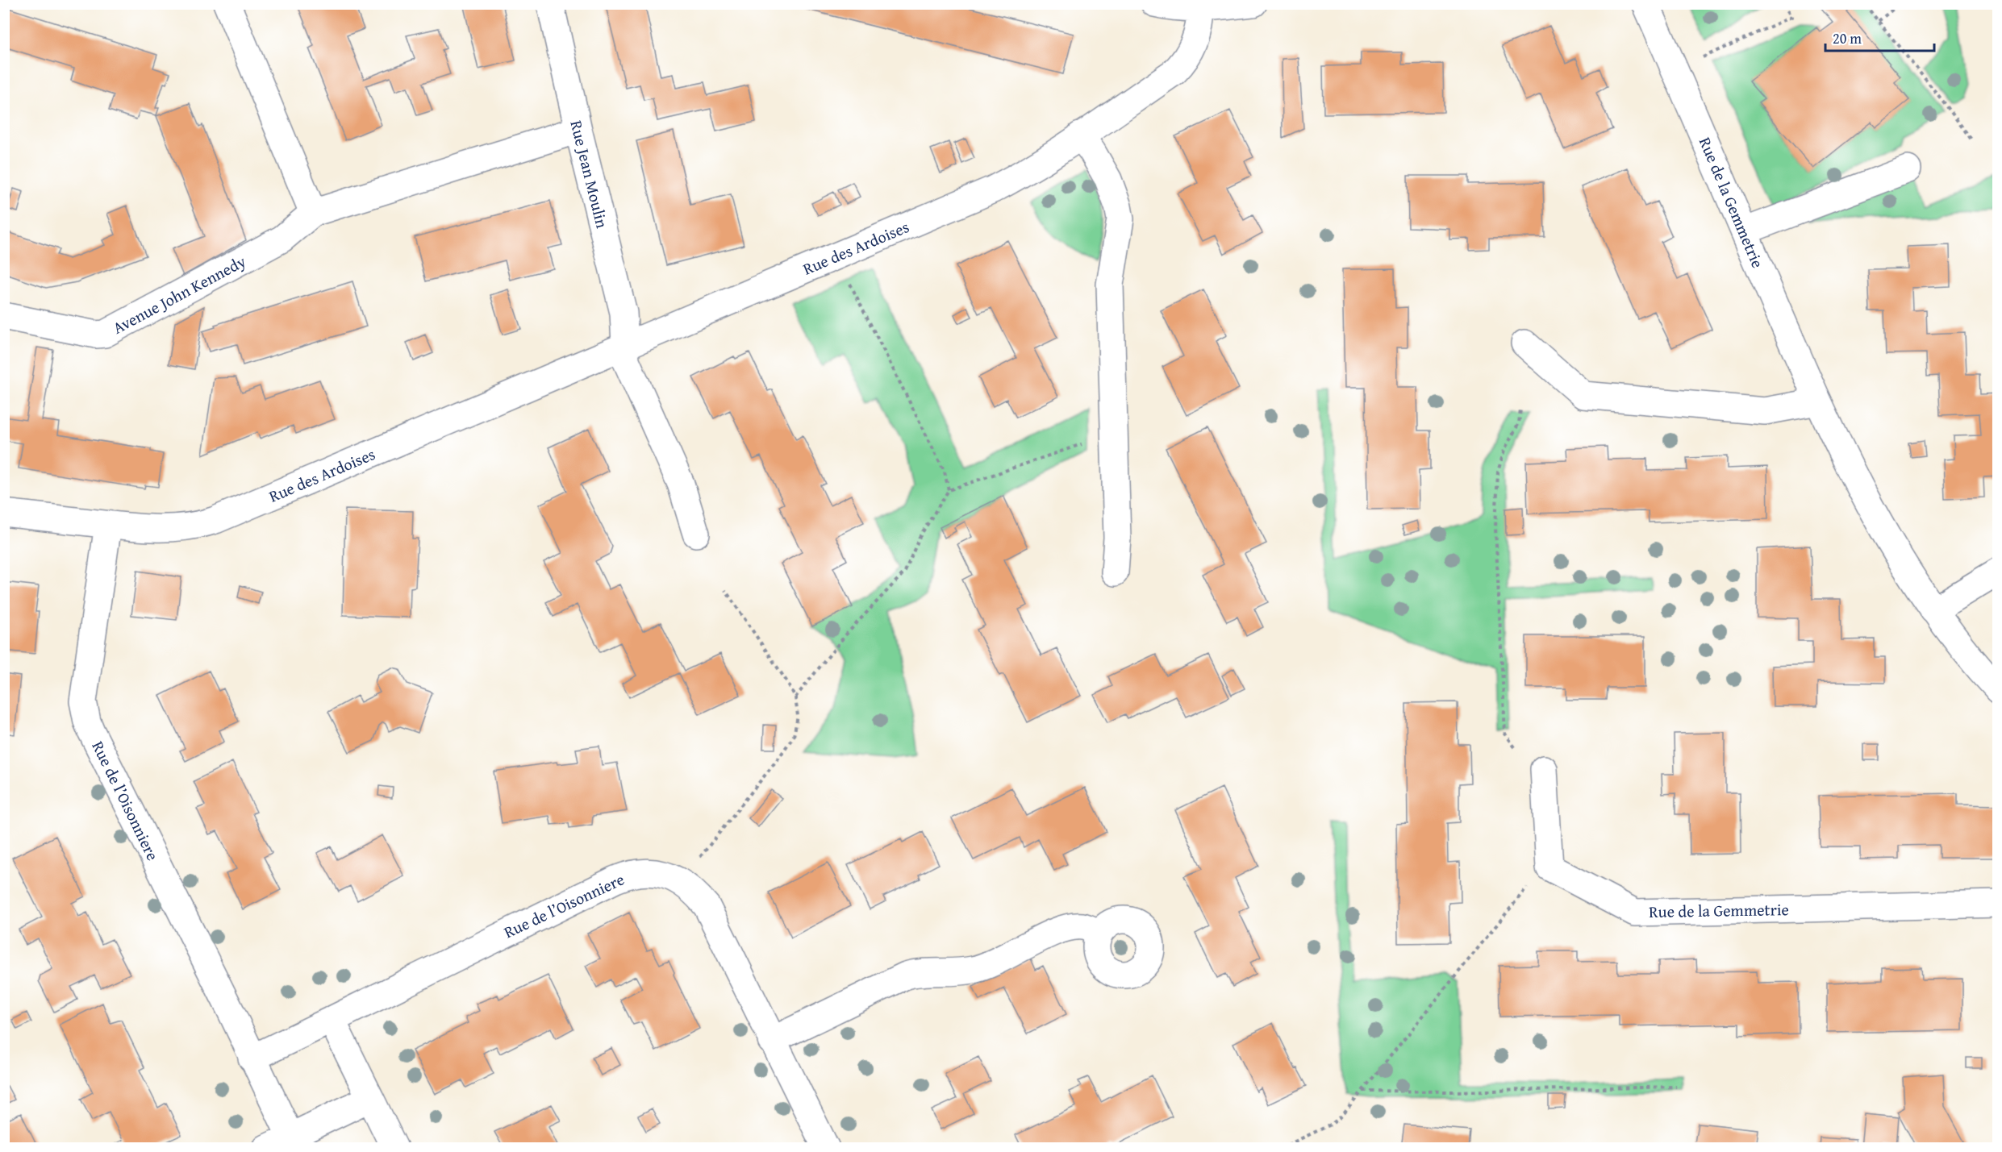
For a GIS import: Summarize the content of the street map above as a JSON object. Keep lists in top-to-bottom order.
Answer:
{
  "streets": {
    "street": [
      "Rue Jean Moulin",
      "Rue de la Gemmetrie",
      "Rue des Ardoises",
      "Avenue John Kennedy",
      "Rue de l’Oisonniere"
    ]
  },
  "crossings": [
    ["Rue Jean Moulin", "Rue des Ardoises"],
    ["Rue Jean Moulin", "Avenue John Kennedy"],
    ["Rue des Ardoises", "Rue de l’Oisonniere"]
  ],
  "scale_bar": "20 m"
}
